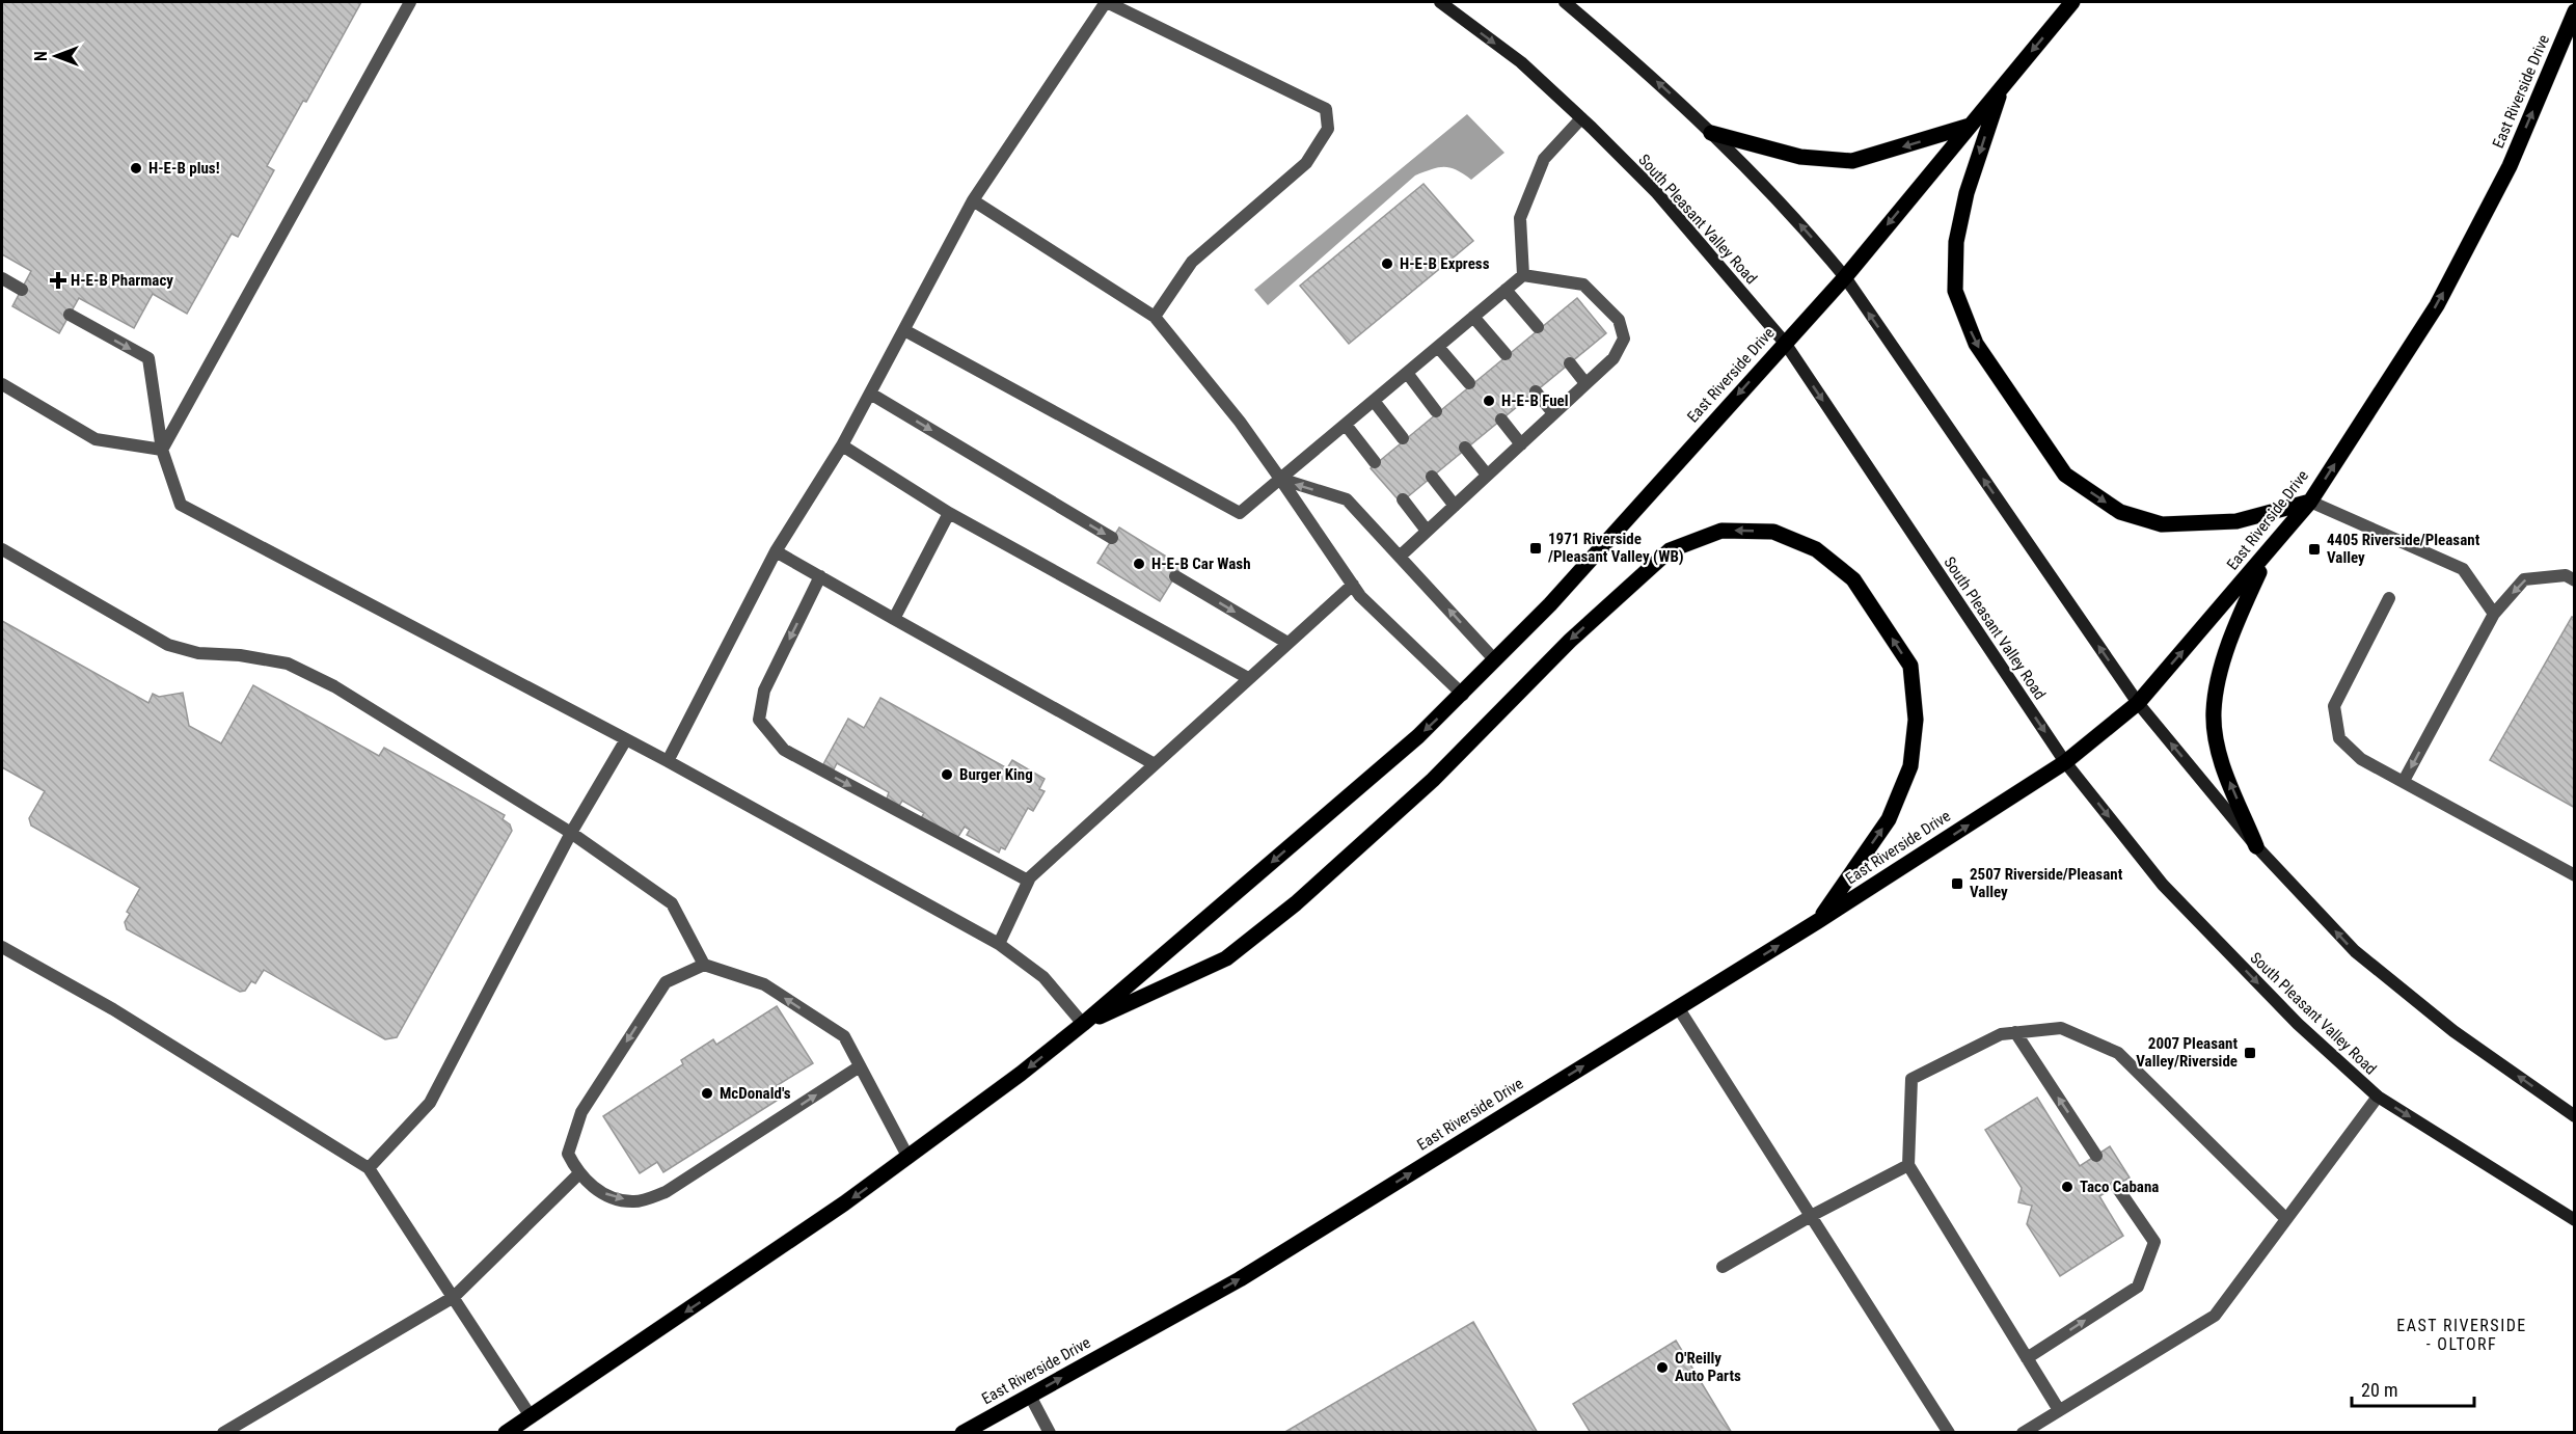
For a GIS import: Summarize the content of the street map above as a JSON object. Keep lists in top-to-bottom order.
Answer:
{
  "streets": {
    "main road": ["East Riverside Drive", "South Pleasant Valley Road"]
  },
  "crossings": [
    ["East Riverside Drive", "South Pleasant Valley Road"]
  ],
  "districts": ["EAST RIVERSIDE - OLTORF"],
  "places": {
    "other": [
      "H-E-B plus!",
      "H-E-B Express",
      "H-E-B Fuel",
      "H-E-B Car Wash",
      "Burger King",
      "McDonald's",
      "Taco Cabana",
      "O'Reilly Auto Parts"
    ],
    "health": ["H-E-B Pharmacy"],
    "transit": [
      "1971 Riverside /Pleasant Valley (WB)",
      "4405 Riverside/Pleasant Valley",
      "2507 Riverside/Pleasant Valley",
      "2007 Pleasant Valley/Riverside"
    ]
  },
  "scale_bar": "20 m",
  "north": "left"
}
